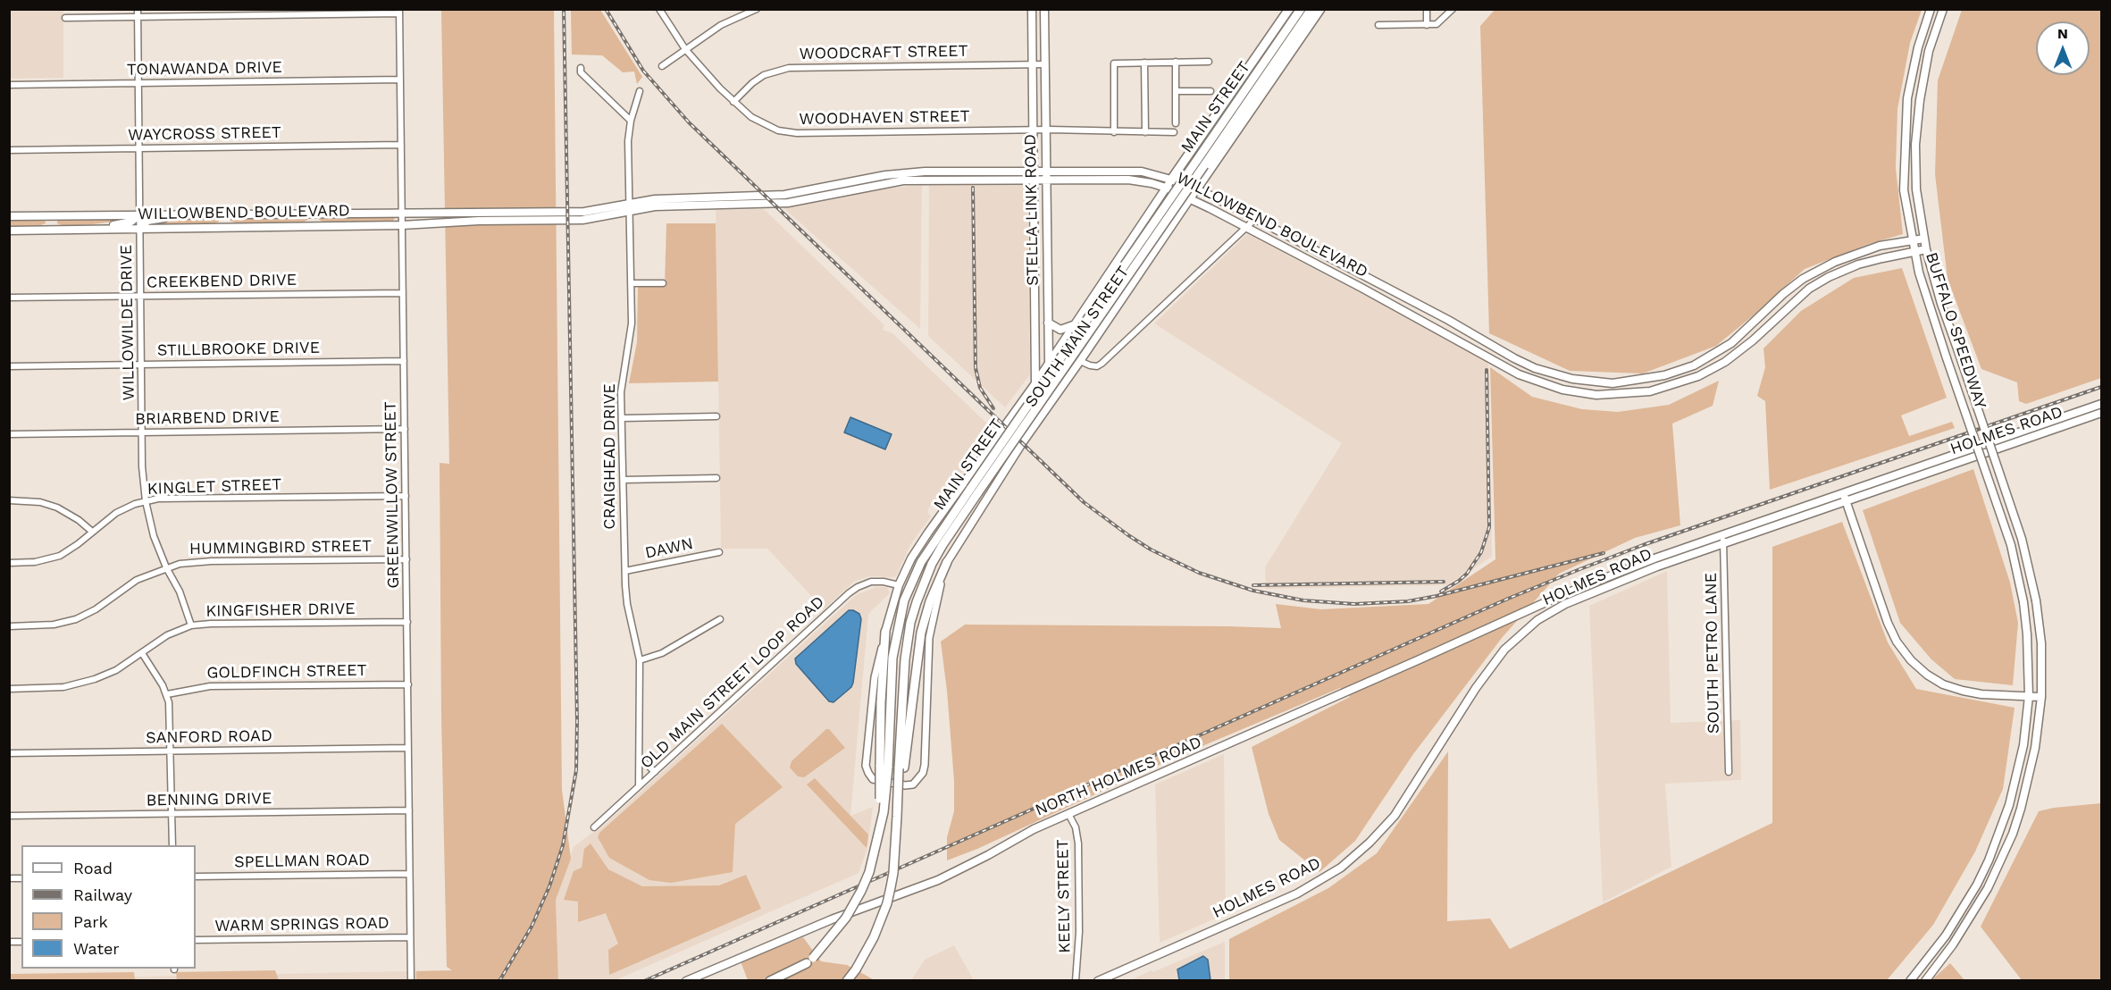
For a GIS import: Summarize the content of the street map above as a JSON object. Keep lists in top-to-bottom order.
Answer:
{
  "streets": {
    "highway": ["MAIN STREET"],
    "main road": [
      "STELLA LINK ROAD",
      "WILLOWBEND BOULEVARD",
      "BUFFALO SPEEDWAY",
      "SOUTH MAIN STREET",
      "HOLMES ROAD",
      "NORTH HOLMES ROAD"
    ],
    "street": [
      "WOODCRAFT STREET",
      "TONAWANDA DRIVE",
      "WOODHAVEN STREET",
      "WAYCROSS STREET",
      "CREEKBEND DRIVE",
      "WILLOWILDE DRIVE",
      "STILLBROOKE DRIVE",
      "BRIARBEND DRIVE",
      "CRAIGHEAD DRIVE",
      "KINGLET STREET",
      "GREENWILLOW STREET",
      "HUMMINGBIRD STREET",
      "DAWN",
      "KINGFISHER DRIVE",
      "SOUTH PETRO LANE",
      "GOLDFINCH STREET",
      "OLD MAIN STREET LOOP ROAD",
      "SANFORD ROAD",
      "BENNING DRIVE",
      "SPELLMAN ROAD",
      "KEELY STREET",
      "WARM SPRINGS ROAD"
    ]
  },
  "crossings": [
    ["WOODCRAFT STREET", "WOODHAVEN STREET"],
    ["WOODCRAFT STREET", "STELLA LINK ROAD"],
    ["TONAWANDA DRIVE", "WILLOWILDE DRIVE"],
    ["TONAWANDA DRIVE", "GREENWILLOW STREET"],
    ["WOODHAVEN STREET", "STELLA LINK ROAD"],
    ["WAYCROSS STREET", "WILLOWILDE DRIVE"],
    ["WAYCROSS STREET", "GREENWILLOW STREET"],
    ["STELLA LINK ROAD", "WILLOWBEND BOULEVARD"],
    ["STELLA LINK ROAD", "SOUTH MAIN STREET"],
    ["WILLOWBEND BOULEVARD", "WILLOWILDE DRIVE"],
    ["WILLOWBEND BOULEVARD", "BUFFALO SPEEDWAY"],
    ["WILLOWBEND BOULEVARD", "SOUTH MAIN STREET"],
    ["WILLOWBEND BOULEVARD", "CRAIGHEAD DRIVE"],
    ["WILLOWBEND BOULEVARD", "GREENWILLOW STREET"],
    ["CREEKBEND DRIVE", "WILLOWILDE DRIVE"],
    ["CREEKBEND DRIVE", "GREENWILLOW STREET"],
    ["WILLOWILDE DRIVE", "STILLBROOKE DRIVE"],
    ["WILLOWILDE DRIVE", "BRIARBEND DRIVE"],
    ["WILLOWILDE DRIVE", "KINGLET STREET"],
    ["WILLOWILDE DRIVE", "HUMMINGBIRD STREET"],
    ["WILLOWILDE DRIVE", "KINGFISHER DRIVE"],
    ["SOUTH MAIN STREET", "OLD MAIN STREET LOOP ROAD"],
    ["STILLBROOKE DRIVE", "GREENWILLOW STREET"],
    ["BRIARBEND DRIVE", "GREENWILLOW STREET"],
    ["HOLMES ROAD", "SOUTH PETRO LANE"],
    ["HOLMES ROAD", "NORTH HOLMES ROAD"],
    ["CRAIGHEAD DRIVE", "DAWN"],
    ["CRAIGHEAD DRIVE", "OLD MAIN STREET LOOP ROAD"],
    ["KINGLET STREET", "GREENWILLOW STREET"],
    ["GREENWILLOW STREET", "HUMMINGBIRD STREET"],
    ["GREENWILLOW STREET", "KINGFISHER DRIVE"],
    ["GREENWILLOW STREET", "GOLDFINCH STREET"],
    ["GREENWILLOW STREET", "SANFORD ROAD"],
    ["GREENWILLOW STREET", "BENNING DRIVE"],
    ["GREENWILLOW STREET", "SPELLMAN ROAD"],
    ["GREENWILLOW STREET", "WARM SPRINGS ROAD"],
    ["NORTH HOLMES ROAD", "KEELY STREET"]
  ],
  "legend": [
    "Road",
    "Railway",
    "Park",
    "Water"
  ],
  "north": "top"
}
